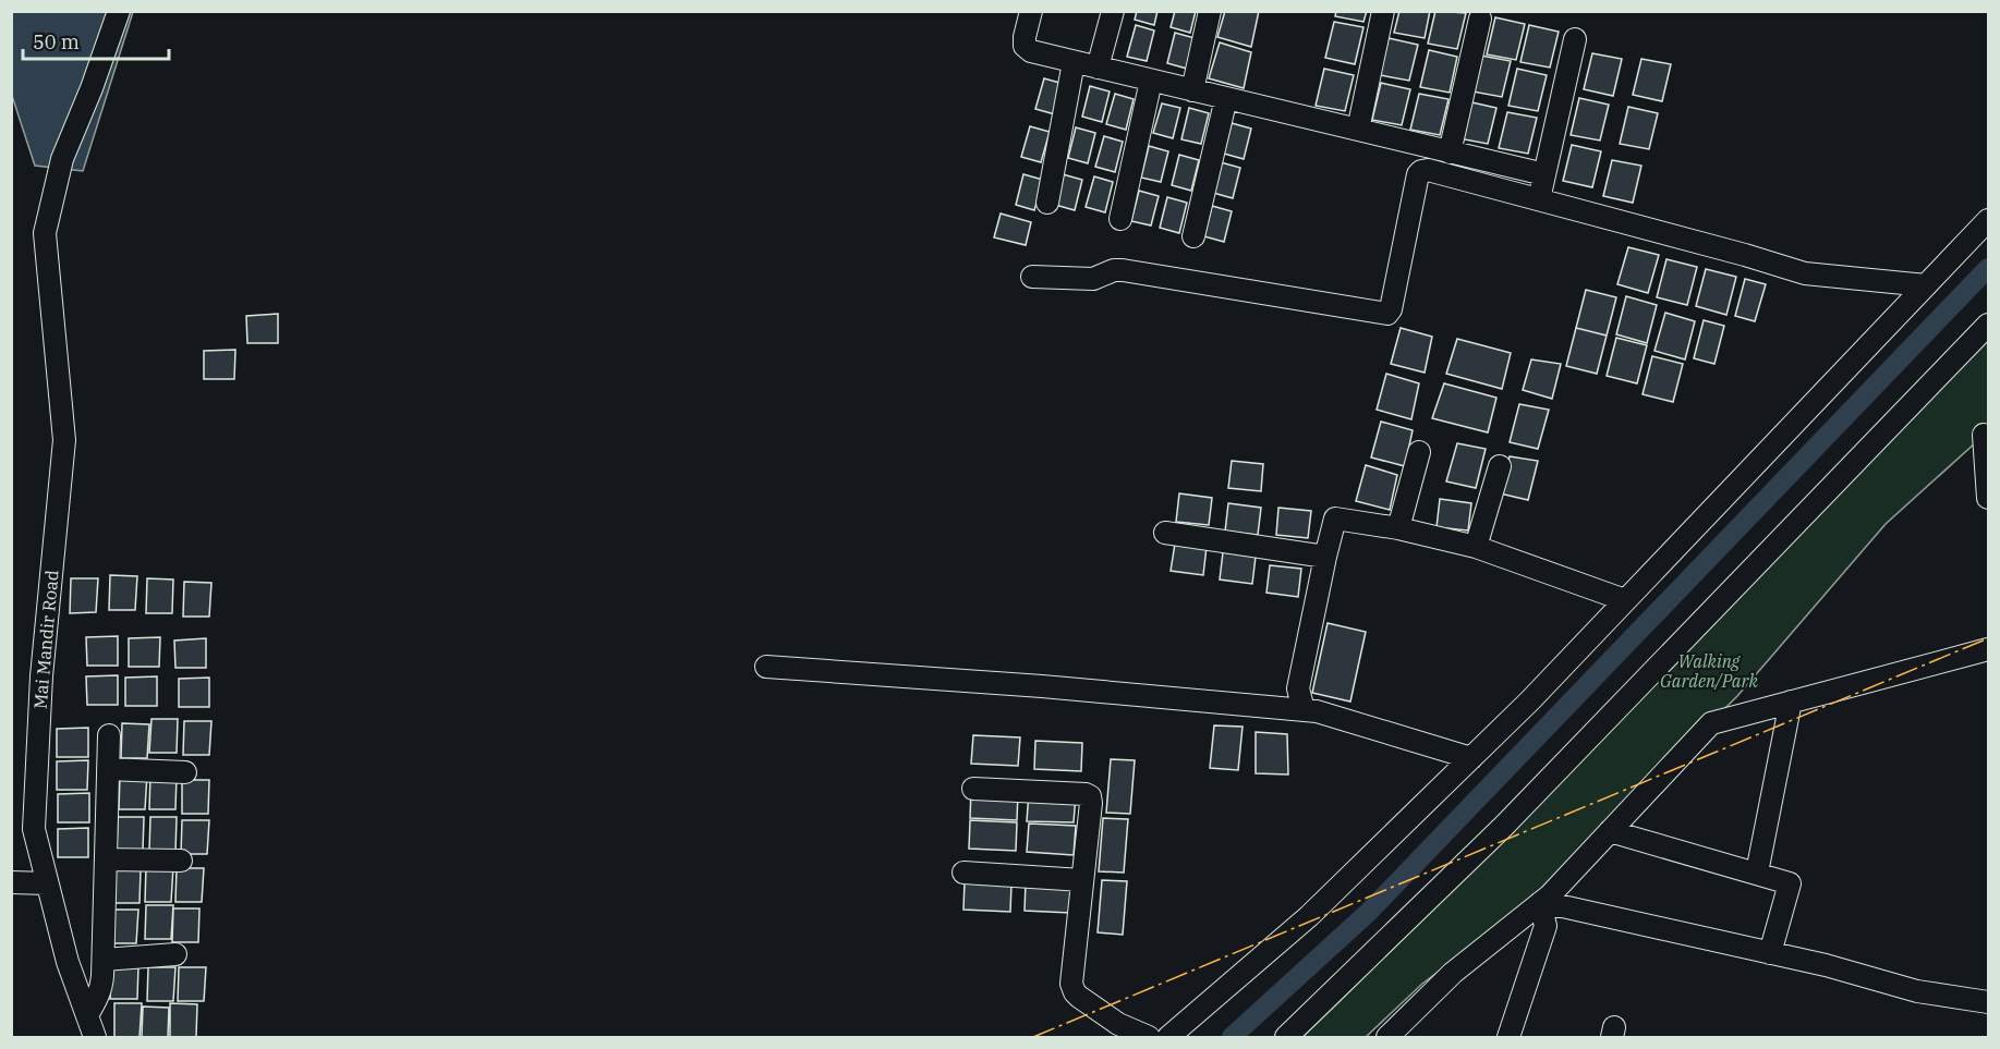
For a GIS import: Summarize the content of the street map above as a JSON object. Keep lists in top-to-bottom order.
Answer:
{
  "streets": {
    "street": ["Mai Mandir Road"]
  },
  "parks": ["Walking Garden/Park"],
  "scale_bar": "50 m"
}
